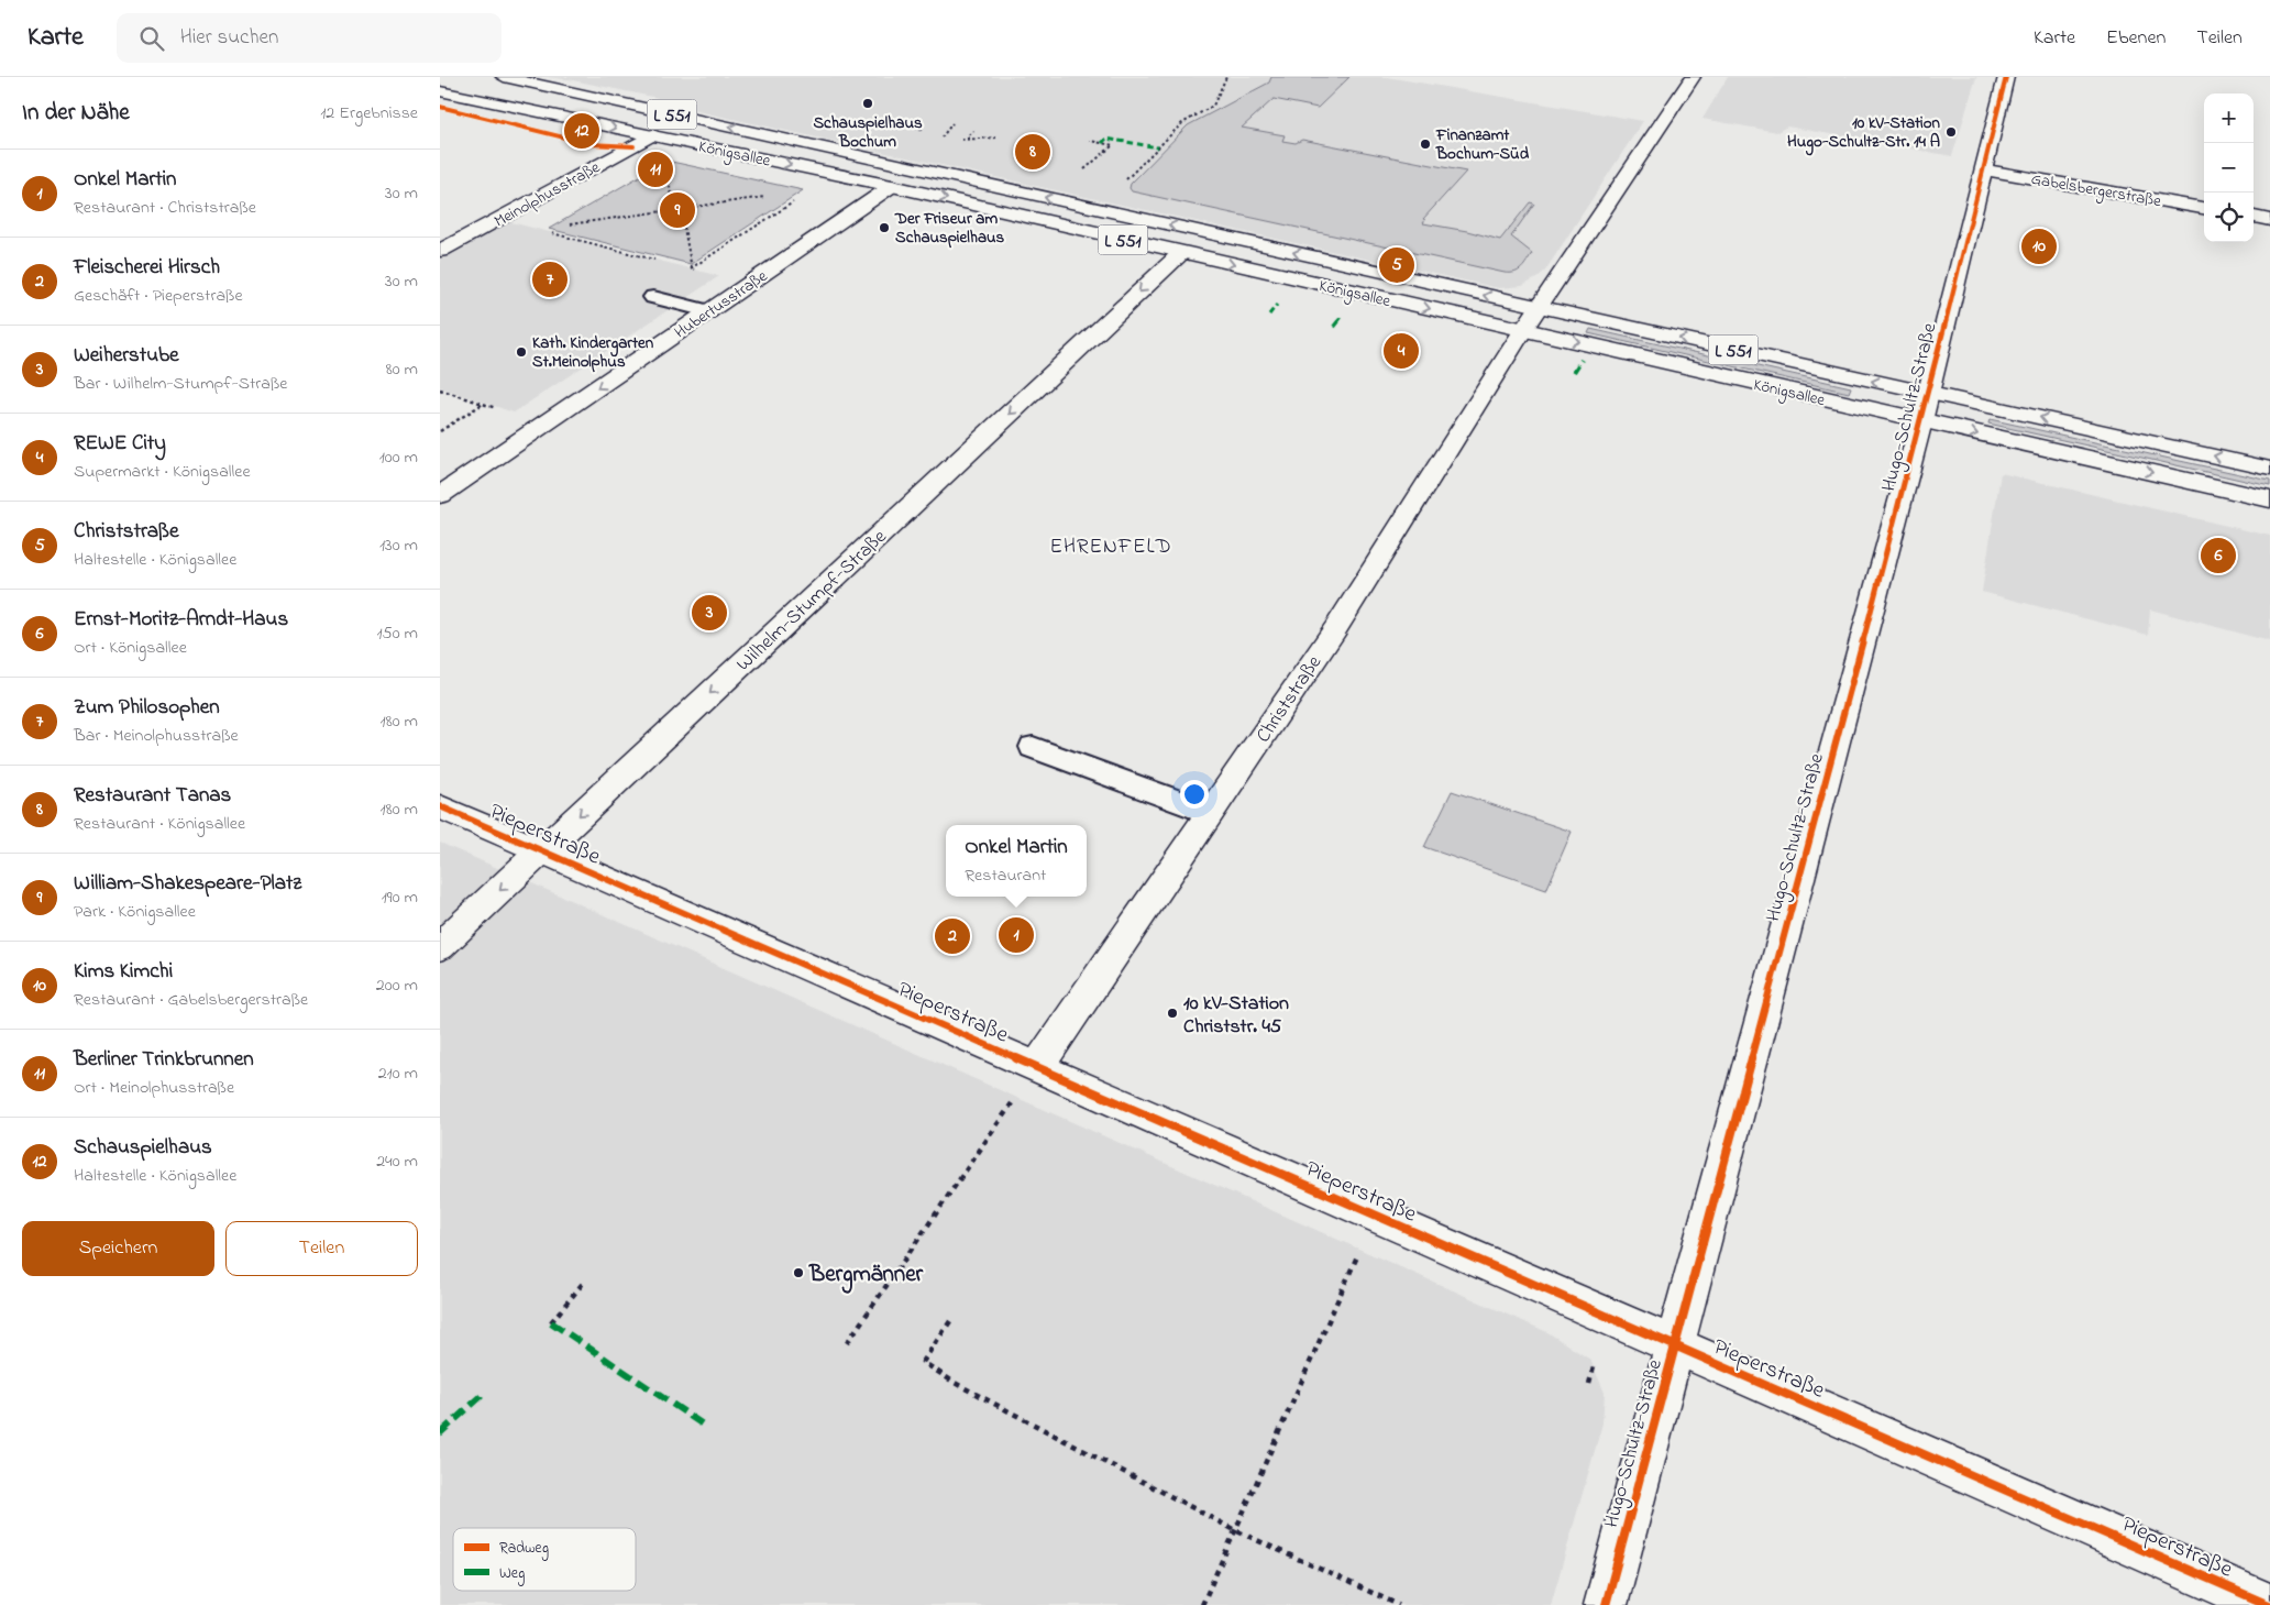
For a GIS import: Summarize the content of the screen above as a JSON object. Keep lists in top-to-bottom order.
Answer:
{
  "streets": {
    "street": [
      "L 551",
      "Königsallee",
      "Gabelsbergerstraße",
      "Meinolphusstraße",
      "Hubertusstraße",
      "Hugo-Schultz-Straße",
      "Wilhelm-Stumpf-Straße",
      "Christstraße",
      "Pieperstraße"
    ]
  },
  "crossings": [
    ["Königsallee", "Meinolphusstraße"],
    ["Königsallee", "Hubertusstraße"],
    ["Königsallee", "Hugo-Schultz-Straße"],
    ["Königsallee", "Wilhelm-Stumpf-Straße"],
    ["Königsallee", "Christstraße"],
    ["Gabelsbergerstraße", "Hugo-Schultz-Straße"],
    ["Hugo-Schultz-Straße", "Pieperstraße"],
    ["Wilhelm-Stumpf-Straße", "Pieperstraße"],
    ["Christstraße", "Pieperstraße"]
  ],
  "one_way": ["Hubertusstraße", "Wilhelm-Stumpf-Straße"],
  "districts": ["EHRENFELD"],
  "places": [
    "Schauspielhaus Bochum",
    "10 kV-Station Hugo-Schultz-Str. 14 A",
    "Finanzamt Bochum-Süd",
    "Der Friseur am Schauspielhaus",
    "Kath. Kindergarten St.Meinolphus",
    "10 kV-Station Christstr. 45",
    "Bergmänner"
  ],
  "legend": ["Radweg", "Weg"],
  "page": {
    "header": "Karte",
    "search": "Hier suchen",
    "nav": ["Karte", "Ebenen", "Teilen"],
    "heading": ["In der Nähe", "12 Ergebnisse"],
    "map_buttons": ["+", "−"],
    "pins": [
      "12",
      "8",
      "11",
      "9",
      "10",
      "5",
      "7",
      "4",
      "6",
      "3",
      "1",
      "2"
    ],
    "list": [
      {
        "mark": "1",
        "name": "Onkel Martin",
        "note": "Restaurant · Christstraße",
        "value": "30 m"
      },
      {
        "mark": "2",
        "name": "Fleischerei Hirsch",
        "note": "Geschäft · Pieperstraße",
        "value": "30 m"
      },
      {
        "mark": "3",
        "name": "Weiherstube",
        "note": "Bar · Wilhelm-Stumpf-Straße",
        "value": "80 m"
      },
      {
        "mark": "4",
        "name": "REWE City",
        "note": "Supermarkt · Königsallee",
        "value": "100 m"
      },
      {
        "mark": "5",
        "name": "Christstraße",
        "note": "Haltestelle · Königsallee",
        "value": "130 m"
      },
      {
        "mark": "6",
        "name": "Ernst-Moritz-Arndt-Haus",
        "note": "Ort · Königsallee",
        "value": "150 m"
      },
      {
        "mark": "7",
        "name": "Zum Philosophen",
        "note": "Bar · Meinolphusstraße",
        "value": "180 m"
      },
      {
        "mark": "8",
        "name": "Restaurant Tanas",
        "note": "Restaurant · Königsallee",
        "value": "180 m"
      },
      {
        "mark": "9",
        "name": "William-Shakespeare-Platz",
        "note": "Park · Königsallee",
        "value": "190 m"
      },
      {
        "mark": "10",
        "name": "Kims Kimchi",
        "note": "Restaurant · Gabelsbergerstraße",
        "value": "200 m"
      },
      {
        "mark": "11",
        "name": "Berliner Trinkbrunnen",
        "note": "Ort · Meinolphusstraße",
        "value": "210 m"
      },
      {
        "mark": "12",
        "name": "Schauspielhaus",
        "note": "Haltestelle · Königsallee",
        "value": "240 m"
      }
    ],
    "popup": ["Onkel Martin", "Restaurant"],
    "buttons": ["Speichern", "Teilen"]
  }
}
